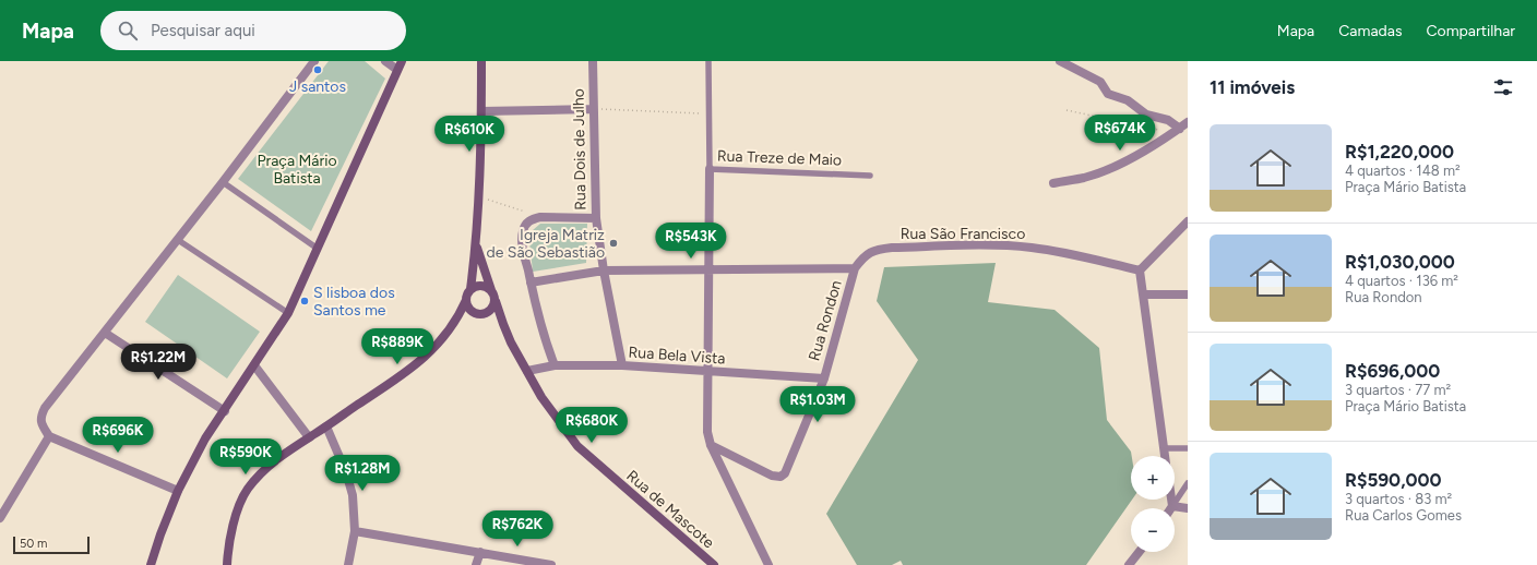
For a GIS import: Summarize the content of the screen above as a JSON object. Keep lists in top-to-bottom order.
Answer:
{
  "streets": {
    "main road": ["Rua de Mascote"],
    "street": [
      "Rua Dois de Julho",
      "Rua Treze de Maio",
      "Rua São Francisco",
      "Rua Rondon",
      "Rua Bela Vista"
    ]
  },
  "crossings": [
    ["Rua Dois de Julho", "Rua Bela Vista"],
    ["Rua Treze de Maio", "Rua Rondon"],
    ["Rua Treze de Maio", "Rua Bela Vista"],
    ["Rua São Francisco", "Rua Rondon"],
    ["Rua Rondon", "Rua Bela Vista"],
    ["Rua Bela Vista", "Rua de Mascote"]
  ],
  "parks": ["Praça Mário Batista"],
  "places": ["J santos", "Igreja Matriz de São Sebastião", "S lisboa dos Santos me"],
  "scale_bar": "50 m",
  "page": {
    "header": "Mapa",
    "search": "Pesquisar aqui",
    "nav": ["Mapa", "Camadas", "Compartilhar"],
    "heading": "11 imóveis",
    "list": [
      {
        "name": "R$1,220,000",
        "note": "4 quartos · 148 m² · Praça Mário Batista"
      },
      {
        "name": "R$1,030,000",
        "note": "4 quartos · 136 m² · Rua Rondon"
      },
      {
        "name": "R$696,000",
        "note": "3 quartos · 77 m² · Praça Mário Batista"
      },
      {
        "name": "R$590,000",
        "note": "3 quartos · 83 m² · Rua Carlos Gomes"
      }
    ],
    "price": [
      "R$674K",
      "R$610K",
      "R$543K",
      "R$889K",
      "R$1.22M",
      "R$1.03M",
      "R$680K",
      "R$696K",
      "R$590K",
      "R$1.28M",
      "R$762K"
    ],
    "map_buttons": ["+", "−"],
    "scale": "50 m"
  }
}
